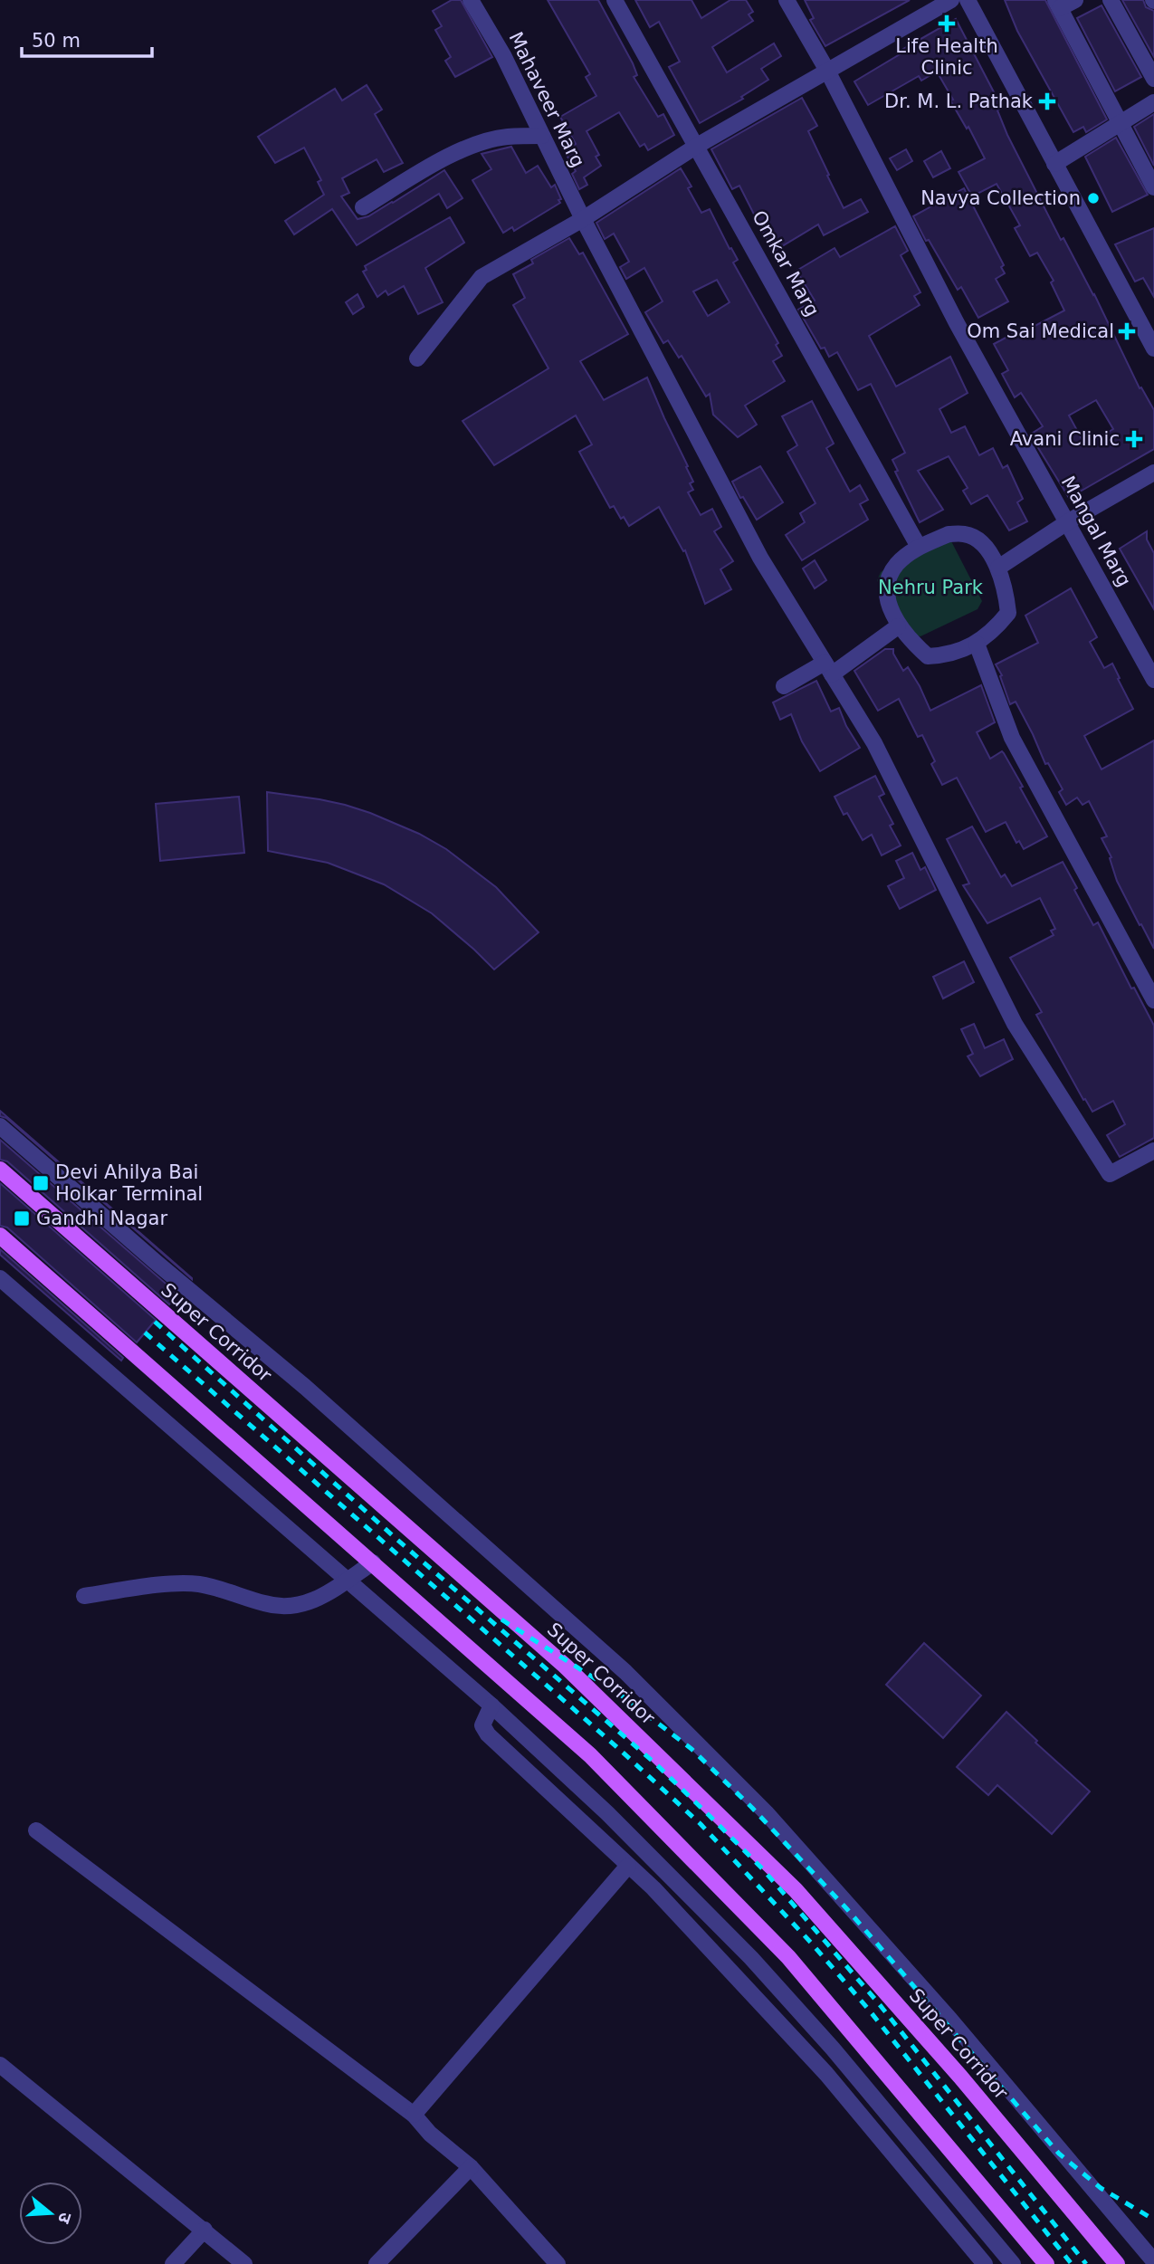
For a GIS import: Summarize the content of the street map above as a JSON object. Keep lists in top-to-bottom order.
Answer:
{
  "streets": {
    "main road": ["Super Corridor"],
    "street": ["Mahaveer Marg", "Omkar Marg", "Mangal Marg"]
  },
  "parks": ["Nehru Park"],
  "places": {
    "health": [
      "Life Health Clinic",
      "Dr. M. L. Pathak",
      "Om Sai Medical",
      "Avani Clinic"
    ],
    "other": ["Navya Collection"],
    "transit": ["Devi Ahilya Bai Holkar Terminal", "Gandhi Nagar"]
  },
  "scale_bar": "50 m",
  "north": "right"
}
